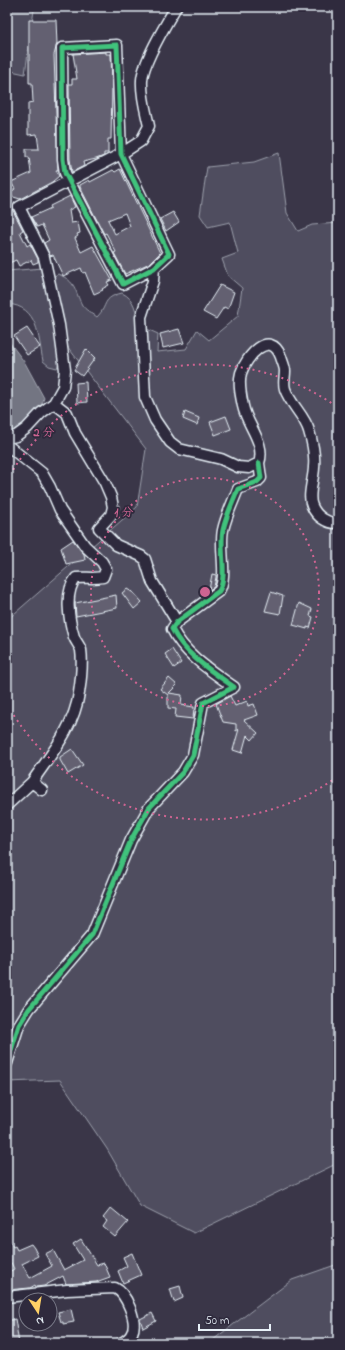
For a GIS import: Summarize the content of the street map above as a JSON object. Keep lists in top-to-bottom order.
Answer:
{
  "scale_bar": "50 m",
  "north": "bottom",
  "rings": ["2 分", "1 分"]
}
